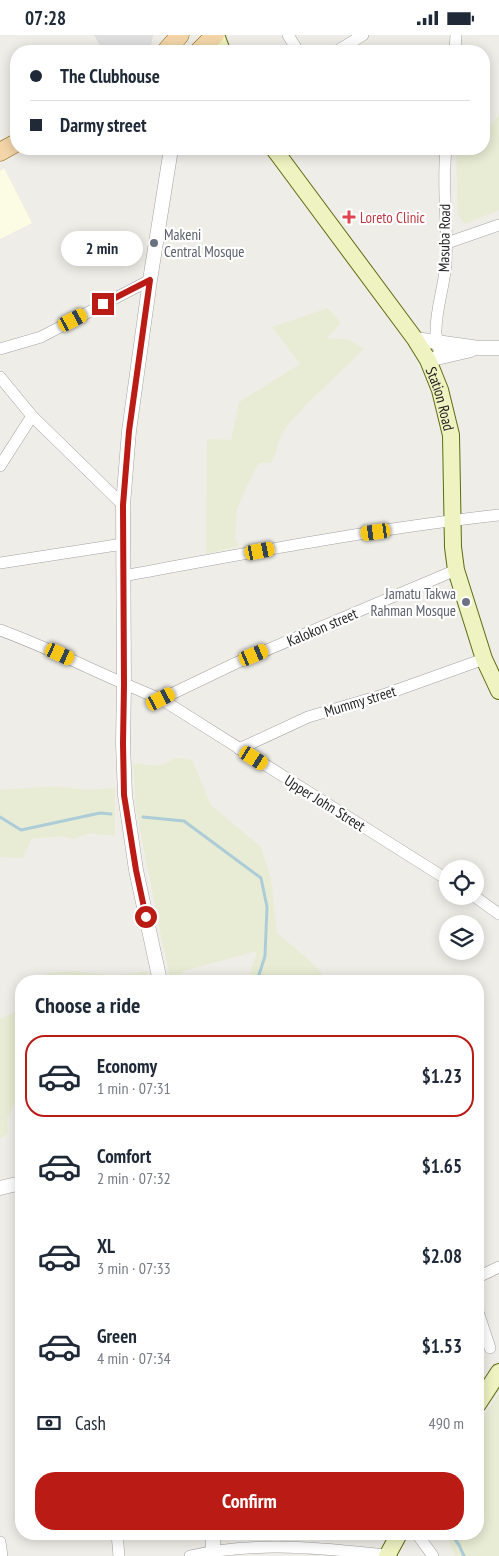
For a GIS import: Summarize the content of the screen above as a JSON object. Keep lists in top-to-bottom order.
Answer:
{
  "streets": {
    "main road": ["Station Road"],
    "street": [
      "Masuba Road",
      "Kalokon street",
      "Mummy street",
      "Upper John Street"
    ]
  },
  "crossings": [
    ["Masuba Road", "Station Road"],
    ["Station Road", "Kalokon street"],
    ["Station Road", "Mummy street"],
    ["Kalokon street", "Upper John Street"],
    ["Mummy street", "Upper John Street"]
  ],
  "places": {
    "health": ["Loreto Clinic"],
    "other": ["Makeni Central Mosque", "Jamatu Takwa Rahman Mosque"]
  },
  "page": {
    "status": "07:28",
    "banner": ["The Clubhouse", "Darmy street"],
    "bubble": "2 min",
    "heading": "Choose a ride",
    "list": [
      {
        "name": "Economy",
        "note": "1 min · 07:31",
        "value": "$1.23"
      },
      {
        "name": "Comfort",
        "note": "2 min · 07:32",
        "value": "$1.65"
      },
      {
        "name": "XL",
        "note": "3 min · 07:33",
        "value": "$2.08"
      },
      {
        "name": "Green",
        "note": "4 min · 07:34",
        "value": "$1.53"
      }
    ],
    "pay": ["Cash", "490 m"],
    "buttons": "Confirm"
  }
}
